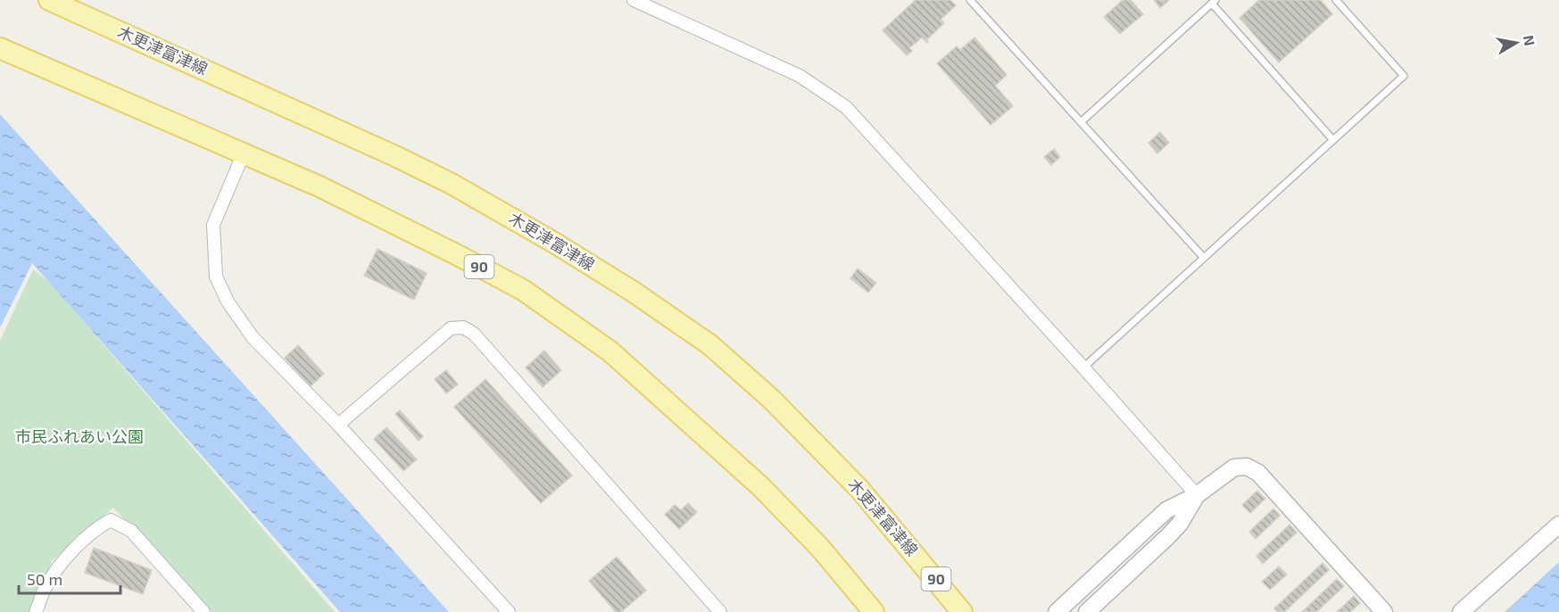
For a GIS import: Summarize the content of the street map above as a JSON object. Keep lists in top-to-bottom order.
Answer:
{
  "streets": {
    "main road": ["木更津富津線", "90"]
  },
  "parks": ["市民ふれあい公園"],
  "scale_bar": "50 m",
  "north": "right"
}
